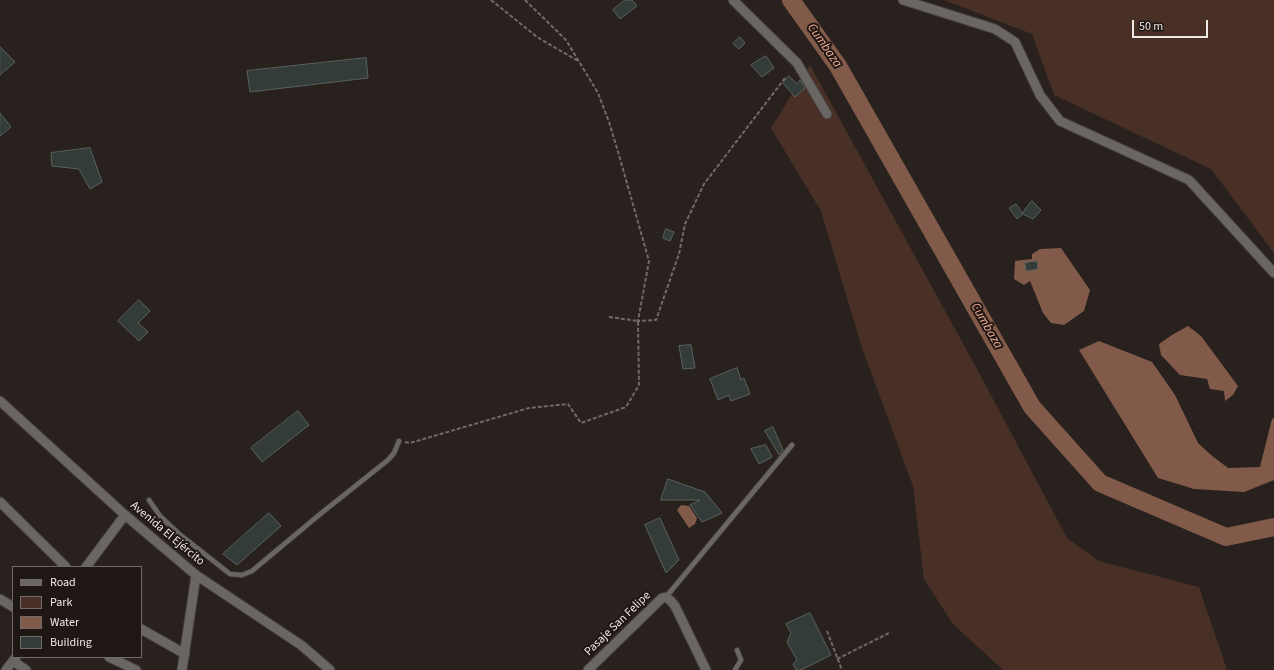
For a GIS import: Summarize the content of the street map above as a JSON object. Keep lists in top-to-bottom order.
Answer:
{
  "streets": {
    "street": ["Avenida El Ejército", "Pasaje San Felipe"]
  },
  "water": ["Cumbaza"],
  "legend": [
    "Road",
    "Park",
    "Water",
    "Building"
  ],
  "scale_bar": "50 m"
}
